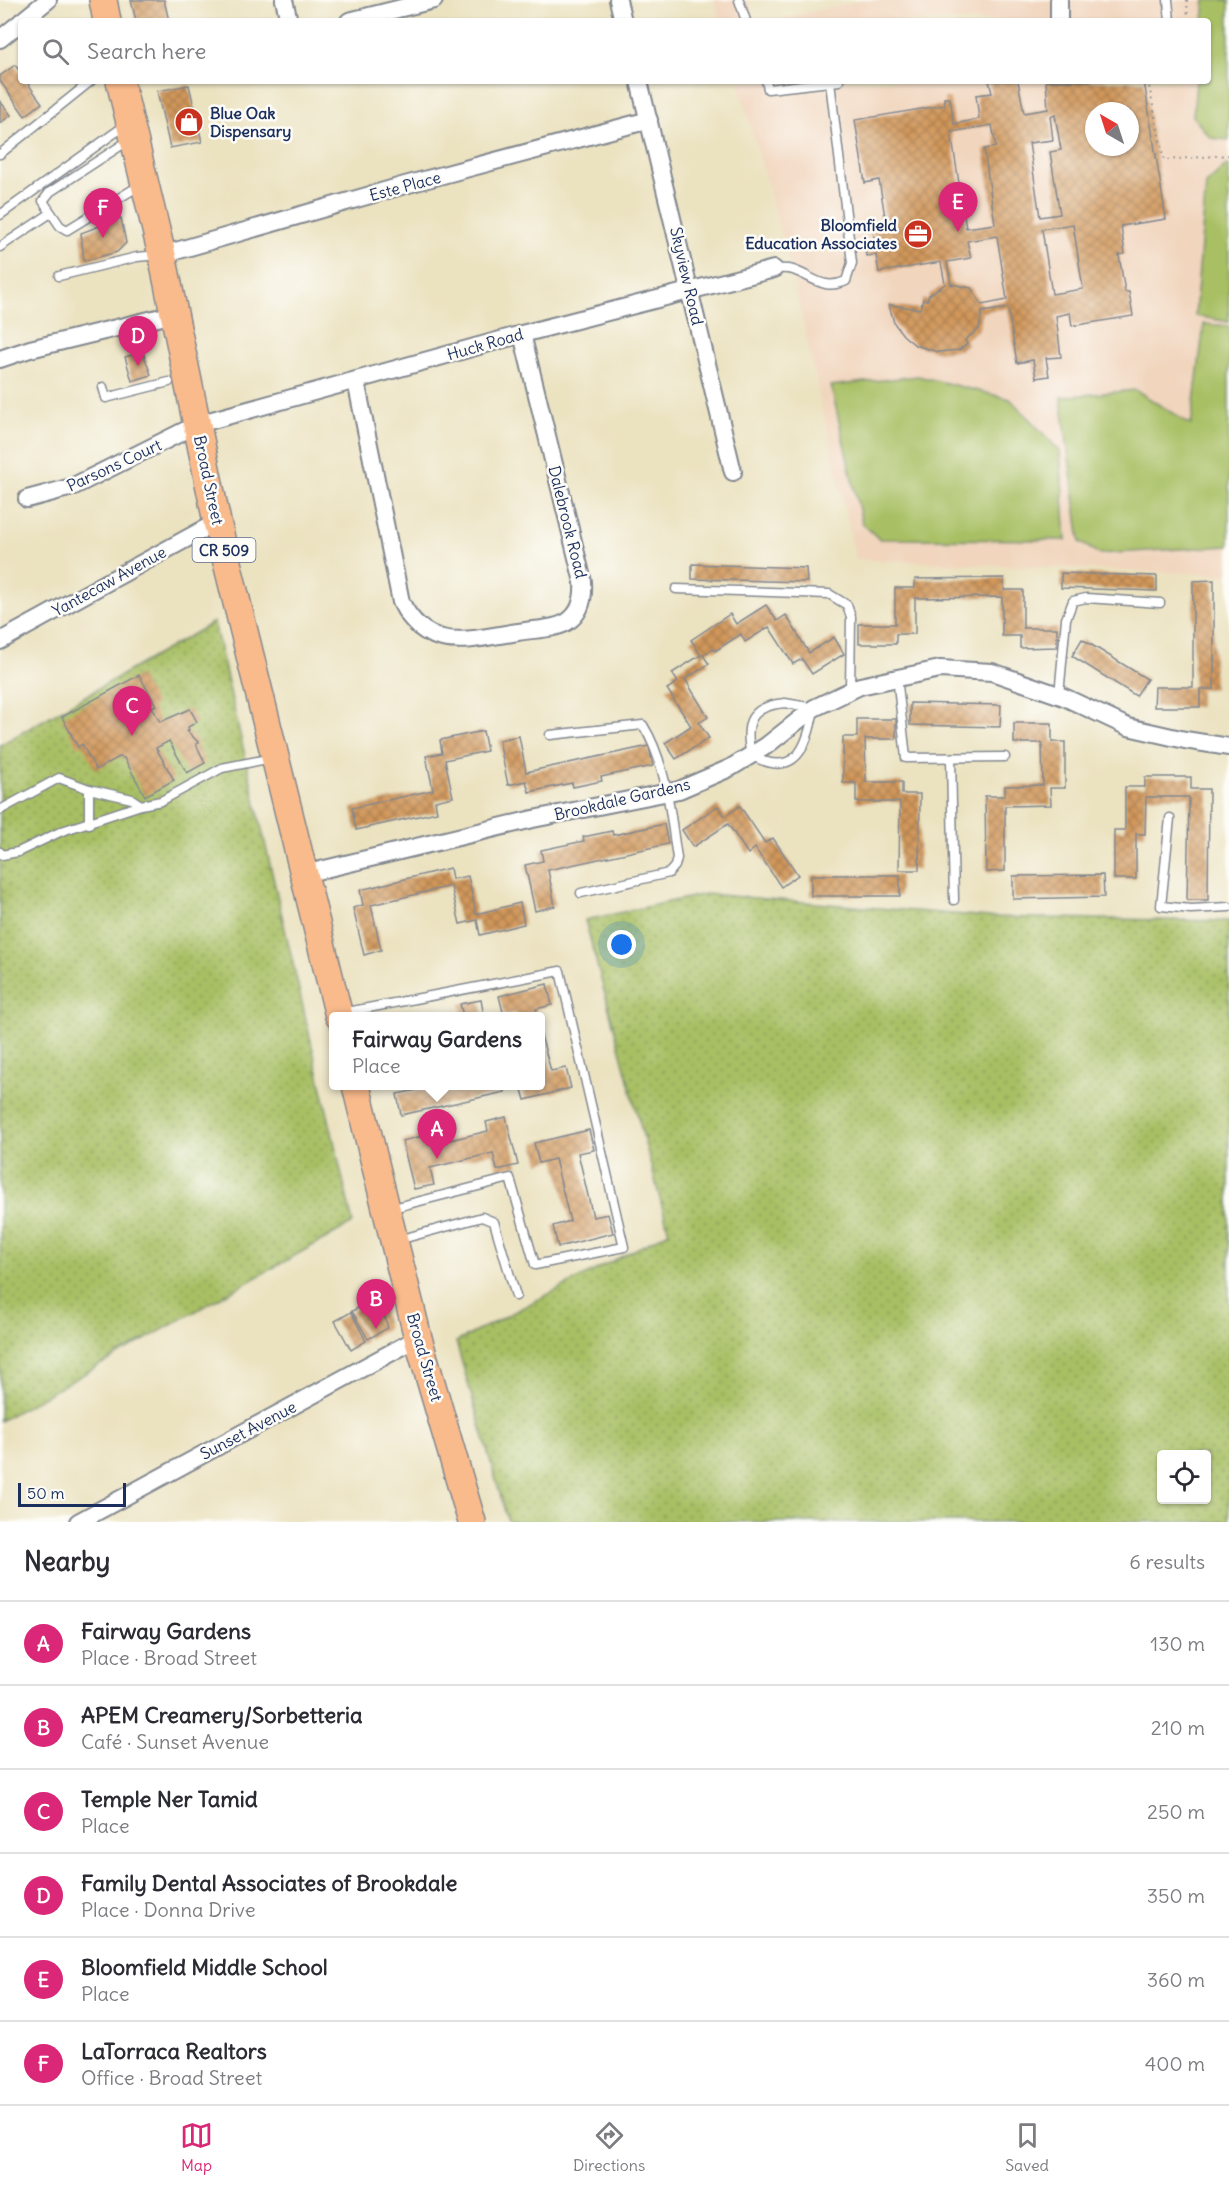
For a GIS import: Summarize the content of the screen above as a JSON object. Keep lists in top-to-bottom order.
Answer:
{
  "streets": {
    "main road": ["Broad Street", "CR 509"],
    "street": [
      "Este Place",
      "Skyview Road",
      "Huck Road",
      "Parsons Court",
      "Dalebrook Road",
      "Yantecaw Avenue",
      "Brookdale Gardens",
      "Sunset Avenue"
    ]
  },
  "crossings": [
    ["Este Place", "Skyview Road"],
    ["Este Place", "Broad Street"],
    ["Skyview Road", "Huck Road"],
    ["Huck Road", "Parsons Court"],
    ["Huck Road", "Broad Street"],
    ["Huck Road", "Dalebrook Road"],
    ["Parsons Court", "Broad Street"],
    ["Broad Street", "Yantecaw Avenue"],
    ["Broad Street", "Brookdale Gardens"],
    ["Broad Street", "Sunset Avenue"]
  ],
  "places": {
    "shop": ["Blue Oak Dispensary"],
    "office": ["Bloomfield Education Associates"]
  },
  "scale_bar": "50 m",
  "north": "top left",
  "page": {
    "search": "Search here",
    "pins": [
      "E",
      "F",
      "D",
      "C",
      "A",
      "B"
    ],
    "popup": ["Fairway Gardens", "Place"],
    "scale": "50 m",
    "heading": ["Nearby", "6 results"],
    "list": [
      {
        "mark": "A",
        "name": "Fairway Gardens",
        "note": "Place · Broad Street",
        "value": "130 m"
      },
      {
        "mark": "B",
        "name": "APEM Creamery/Sorbetteria",
        "note": "Café · Sunset Avenue",
        "value": "210 m"
      },
      {
        "mark": "C",
        "name": "Temple Ner Tamid",
        "note": "Place",
        "value": "250 m"
      },
      {
        "mark": "D",
        "name": "Family Dental Associates of Brookdale",
        "note": "Place · Donna Drive",
        "value": "350 m"
      },
      {
        "mark": "E",
        "name": "Bloomfield Middle School",
        "note": "Place",
        "value": "360 m"
      },
      {
        "mark": "F",
        "name": "LaTorraca Realtors",
        "note": "Office · Broad Street",
        "value": "400 m"
      }
    ],
    "nav": ["Map", "Directions", "Saved"]
  }
}
